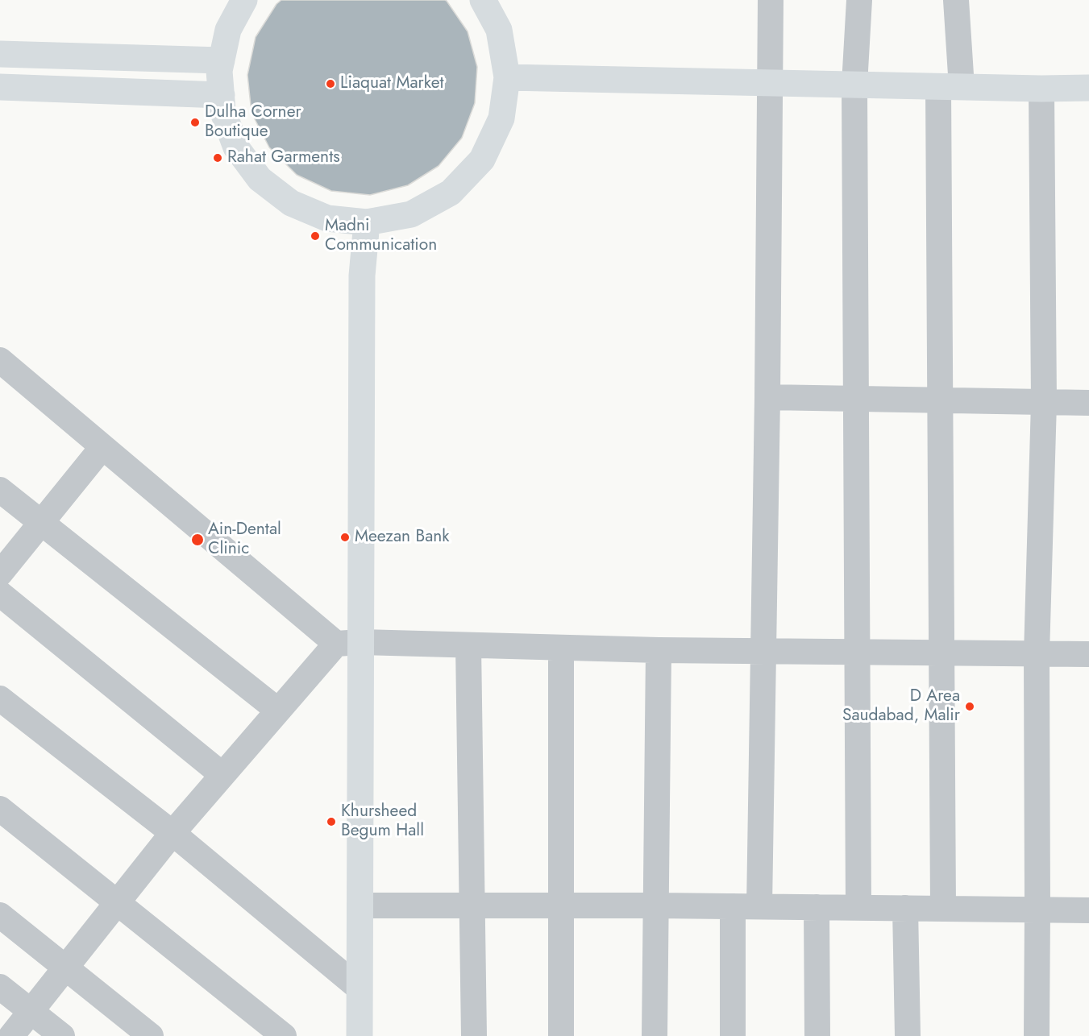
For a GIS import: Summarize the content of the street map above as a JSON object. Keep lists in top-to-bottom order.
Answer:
{
  "places": [
    "Liaquat Market",
    "Dulha Corner Boutique",
    "Rahat Garments",
    "Madni Communication",
    "Meezan Bank",
    "Ain-Dental Clinic",
    "D Area Saudabad, Malir",
    "Khursheed Begum Hall"
  ]
}
